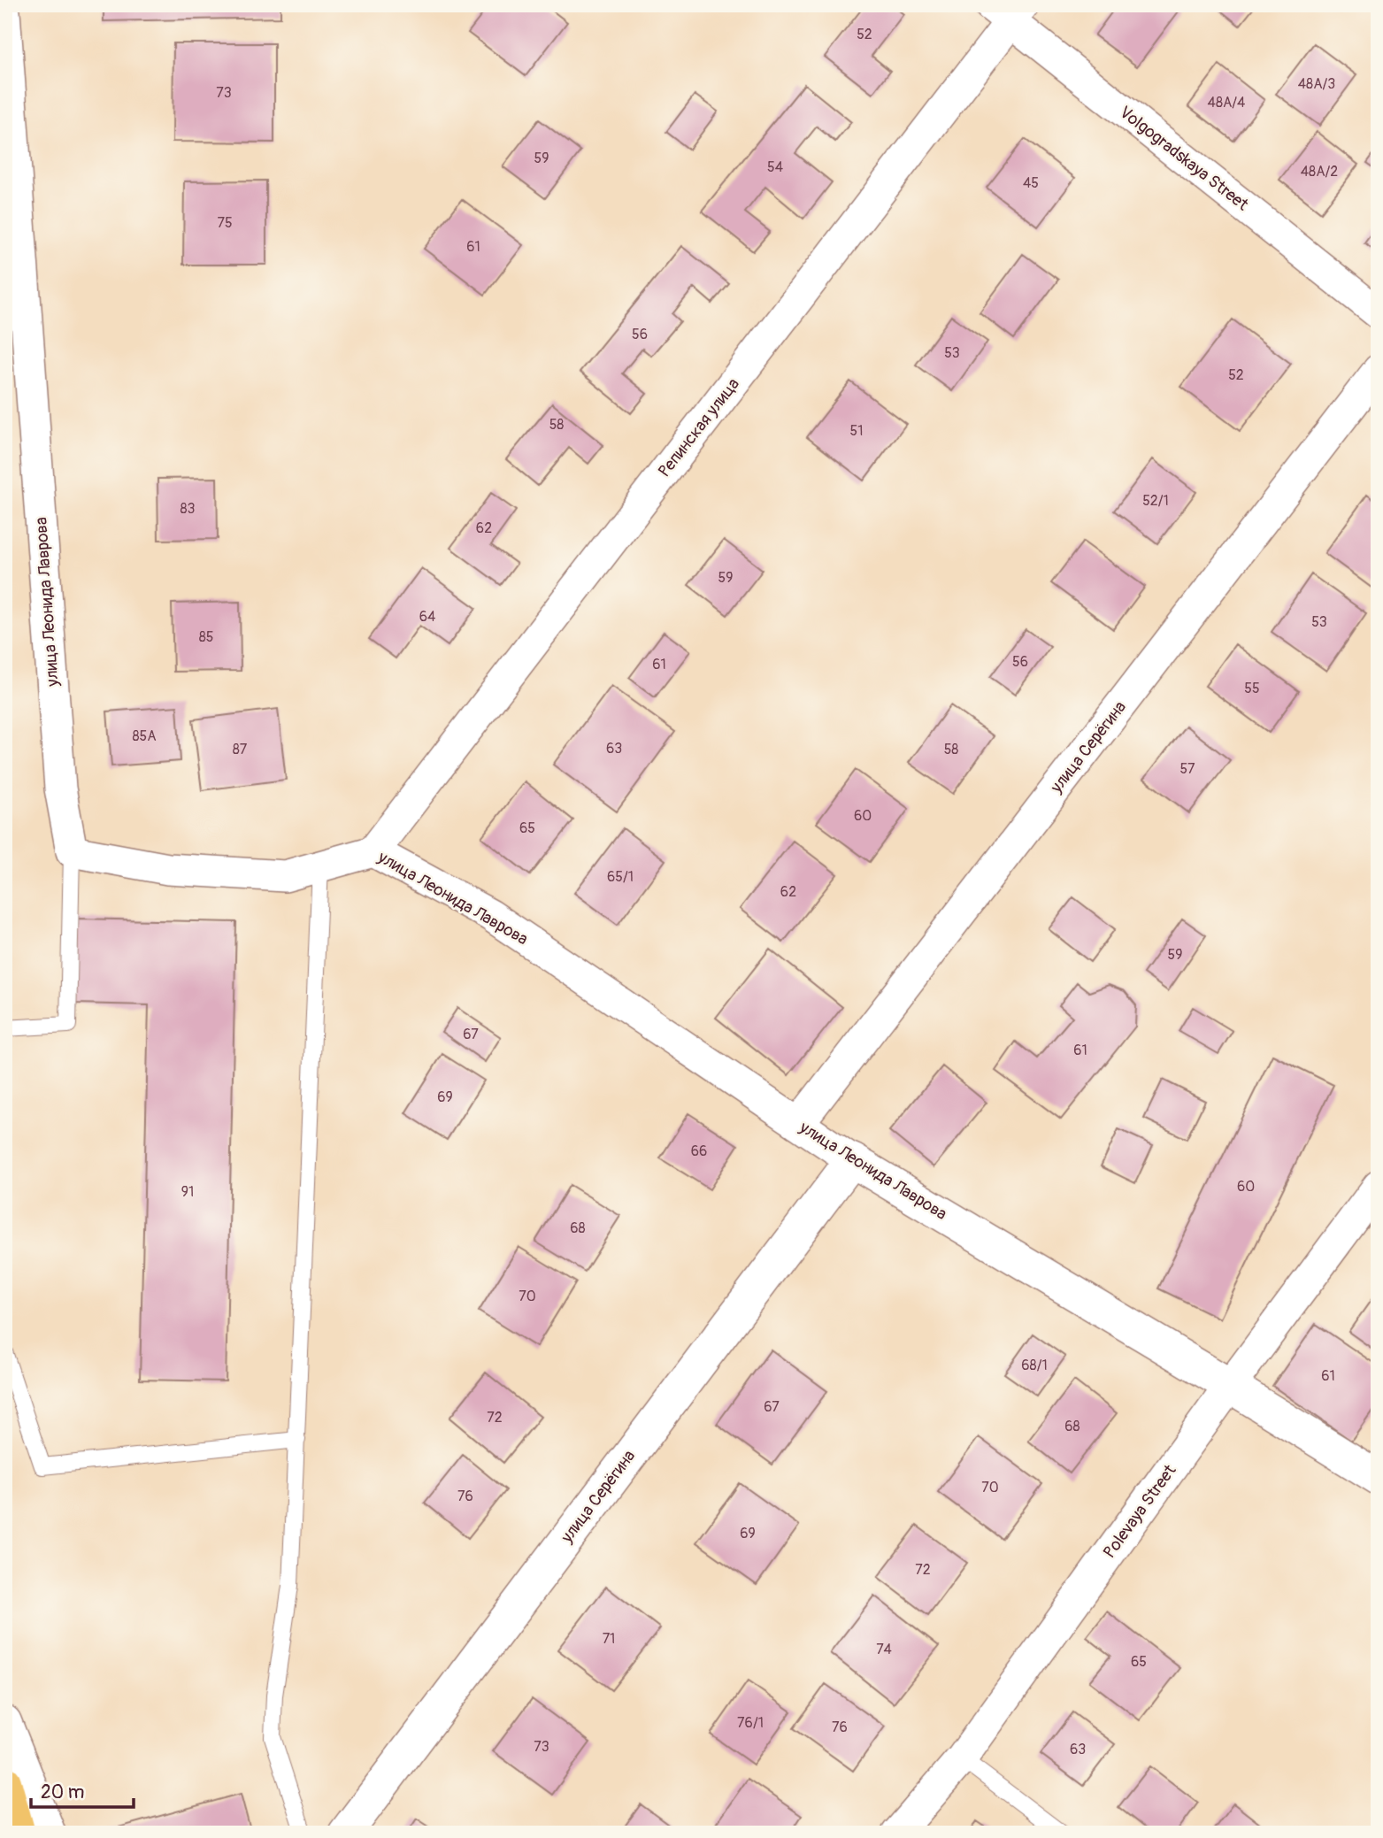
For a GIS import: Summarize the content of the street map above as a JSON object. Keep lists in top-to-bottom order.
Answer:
{
  "streets": {
    "street": [
      "Volgogradskaya Street",
      "Репинская улица",
      "улица Леонида Лаврова",
      "улица Серёгина",
      "Polevaya Street"
    ]
  },
  "crossings": [
    ["Volgogradskaya Street", "Репинская улица"],
    ["Репинская улица", "улица Леонида Лаврова"],
    ["улица Леонида Лаврова", "улица Серёгина"],
    ["улица Леонида Лаврова", "Polevaya Street"]
  ],
  "house_numbers": [
    "52",
    "48А/3",
    "73",
    "48А/4",
    "59",
    "54",
    "48А/2",
    "45",
    "75",
    "61",
    "56",
    "53",
    "52",
    "58",
    "51",
    "52/1",
    "83",
    "62",
    "59",
    "64",
    "53",
    "85",
    "56",
    "61",
    "55",
    "85А",
    "63",
    "87",
    "58",
    "57",
    "60",
    "65",
    "65/1",
    "62",
    "59",
    "67",
    "61",
    "69",
    "66",
    "60",
    "91",
    "68",
    "70",
    "68/1",
    "61",
    "67",
    "72",
    "68",
    "70",
    "76",
    "69",
    "72",
    "71",
    "74",
    "65",
    "76/1",
    "76",
    "73",
    "63"
  ],
  "scale_bar": "20 m"
}
